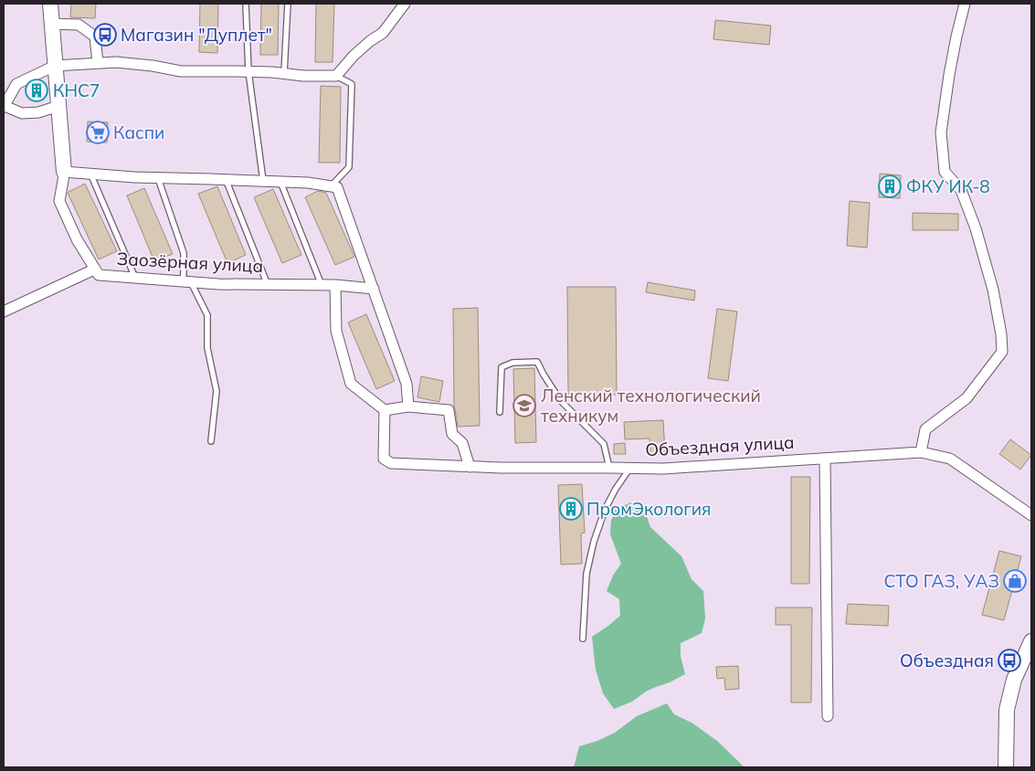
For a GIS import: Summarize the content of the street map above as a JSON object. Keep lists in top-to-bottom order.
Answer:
{
  "streets": {
    "street": ["Заозёрная улица", "Объездная улица"]
  },
  "places": {
    "bus stop": ["Магазин \"Дуплет\"", "Объездная"],
    "building": ["КНС7", "ФКУ ИК-8", "ПромЭкология"],
    "supermarket": ["Каспи"],
    "school or university": ["Ленский технологический техникум"],
    "shop": ["СТО ГАЗ, УАЗ"]
  }
}
